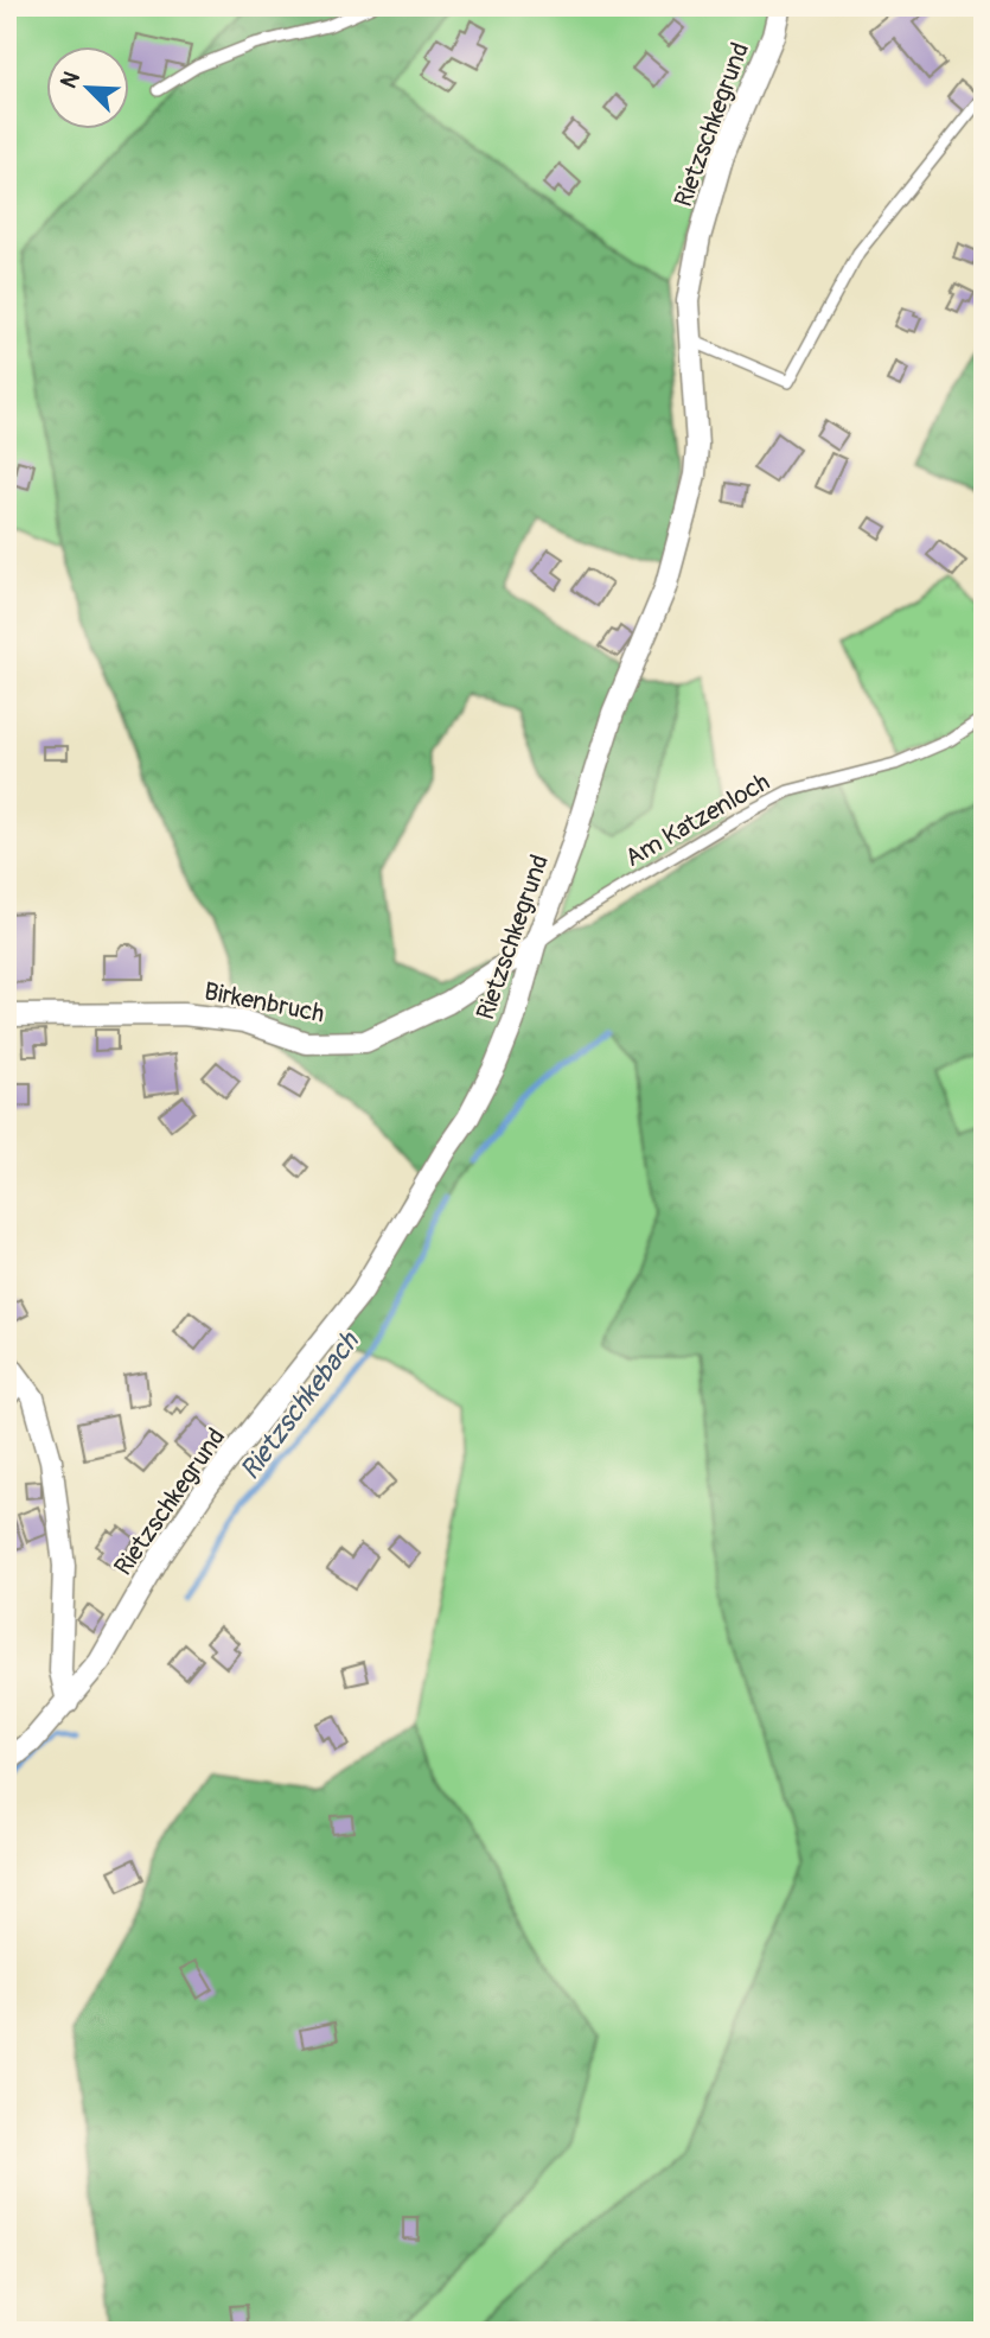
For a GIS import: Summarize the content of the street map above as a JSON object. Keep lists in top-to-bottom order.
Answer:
{
  "streets": {
    "street": ["Rietzschkegrund", "Birkenbruch"],
    "lane": ["Am Katzenloch"]
  },
  "crossings": [
    ["Rietzschkegrund", "Am Katzenloch"],
    ["Rietzschkegrund", "Birkenbruch"],
    ["Am Katzenloch", "Birkenbruch"]
  ],
  "water": ["Rietzschkebach"],
  "north": "top left"
}
